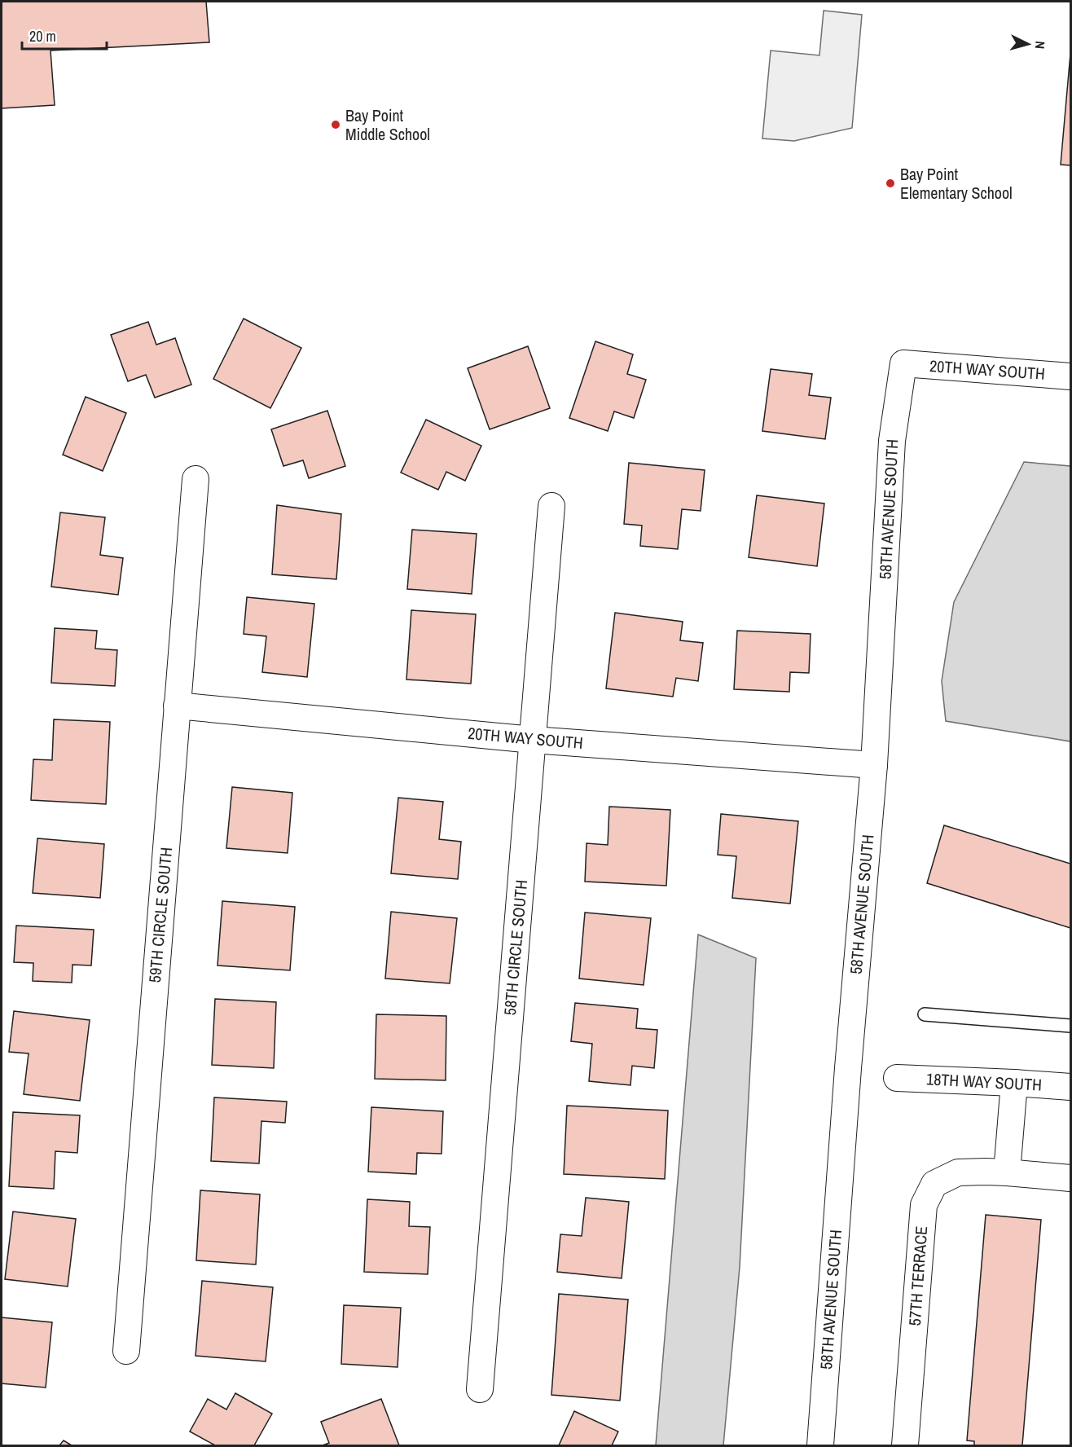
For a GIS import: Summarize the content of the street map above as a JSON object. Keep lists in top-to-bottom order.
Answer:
{
  "streets": {
    "street": [
      "20TH WAY SOUTH",
      "58TH AVENUE SOUTH",
      "59TH CIRCLE SOUTH",
      "58TH CIRCLE SOUTH",
      "18TH WAY SOUTH",
      "57TH TERRACE"
    ]
  },
  "crossings": [
    ["20TH WAY SOUTH", "58TH AVENUE SOUTH"],
    ["20TH WAY SOUTH", "59TH CIRCLE SOUTH"],
    ["20TH WAY SOUTH", "58TH CIRCLE SOUTH"]
  ],
  "places": ["Bay Point Middle School", "Bay Point Elementary School"],
  "scale_bar": "20 m",
  "north": "right"
}
